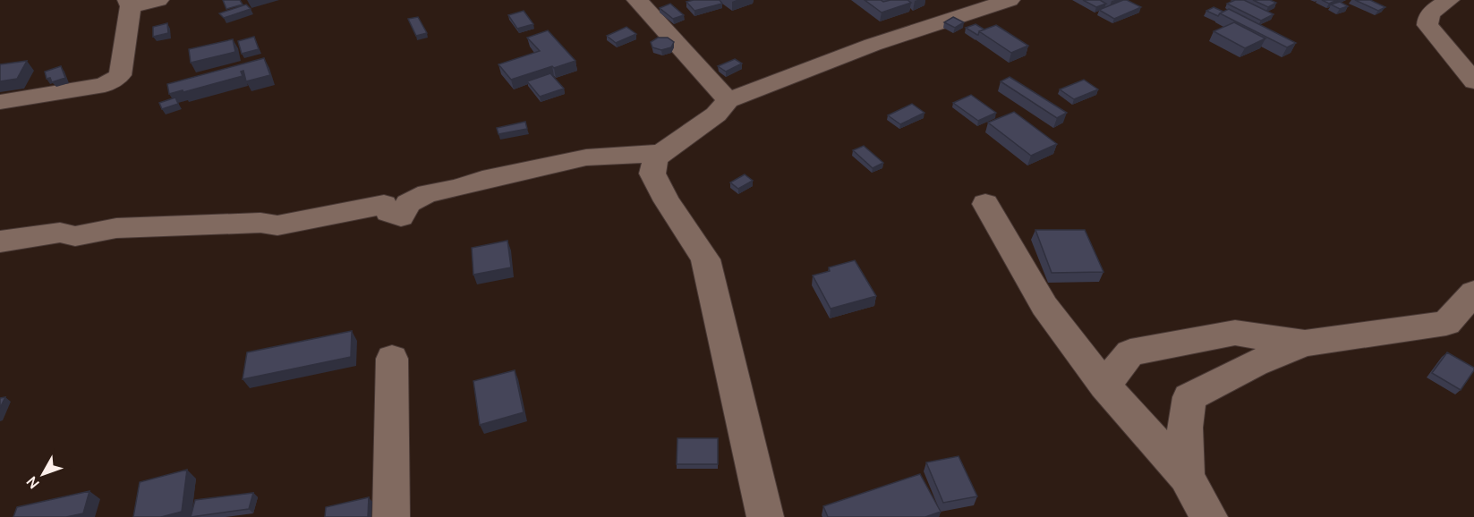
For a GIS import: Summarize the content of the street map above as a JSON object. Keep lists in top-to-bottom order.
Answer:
{
  "north": "bottom left"
}
